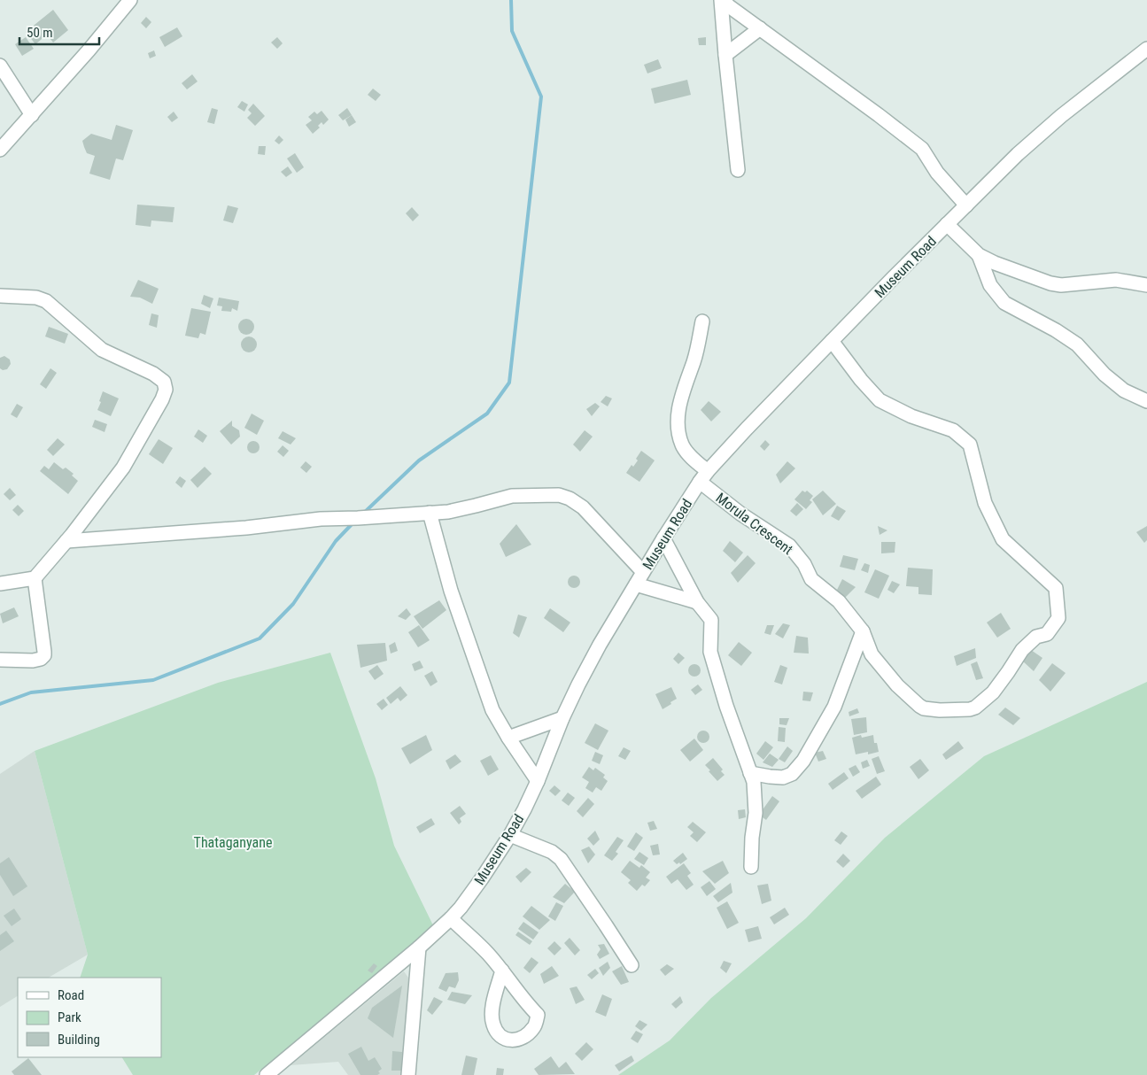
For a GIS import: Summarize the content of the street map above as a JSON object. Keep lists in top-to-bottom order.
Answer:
{
  "streets": {
    "street": ["Museum Road", "Morula Crescent"]
  },
  "crossings": [
    ["Museum Road", "Morula Crescent"]
  ],
  "parks": ["Thataganyane"],
  "legend": ["Road", "Park", "Building"],
  "scale_bar": "50 m"
}
